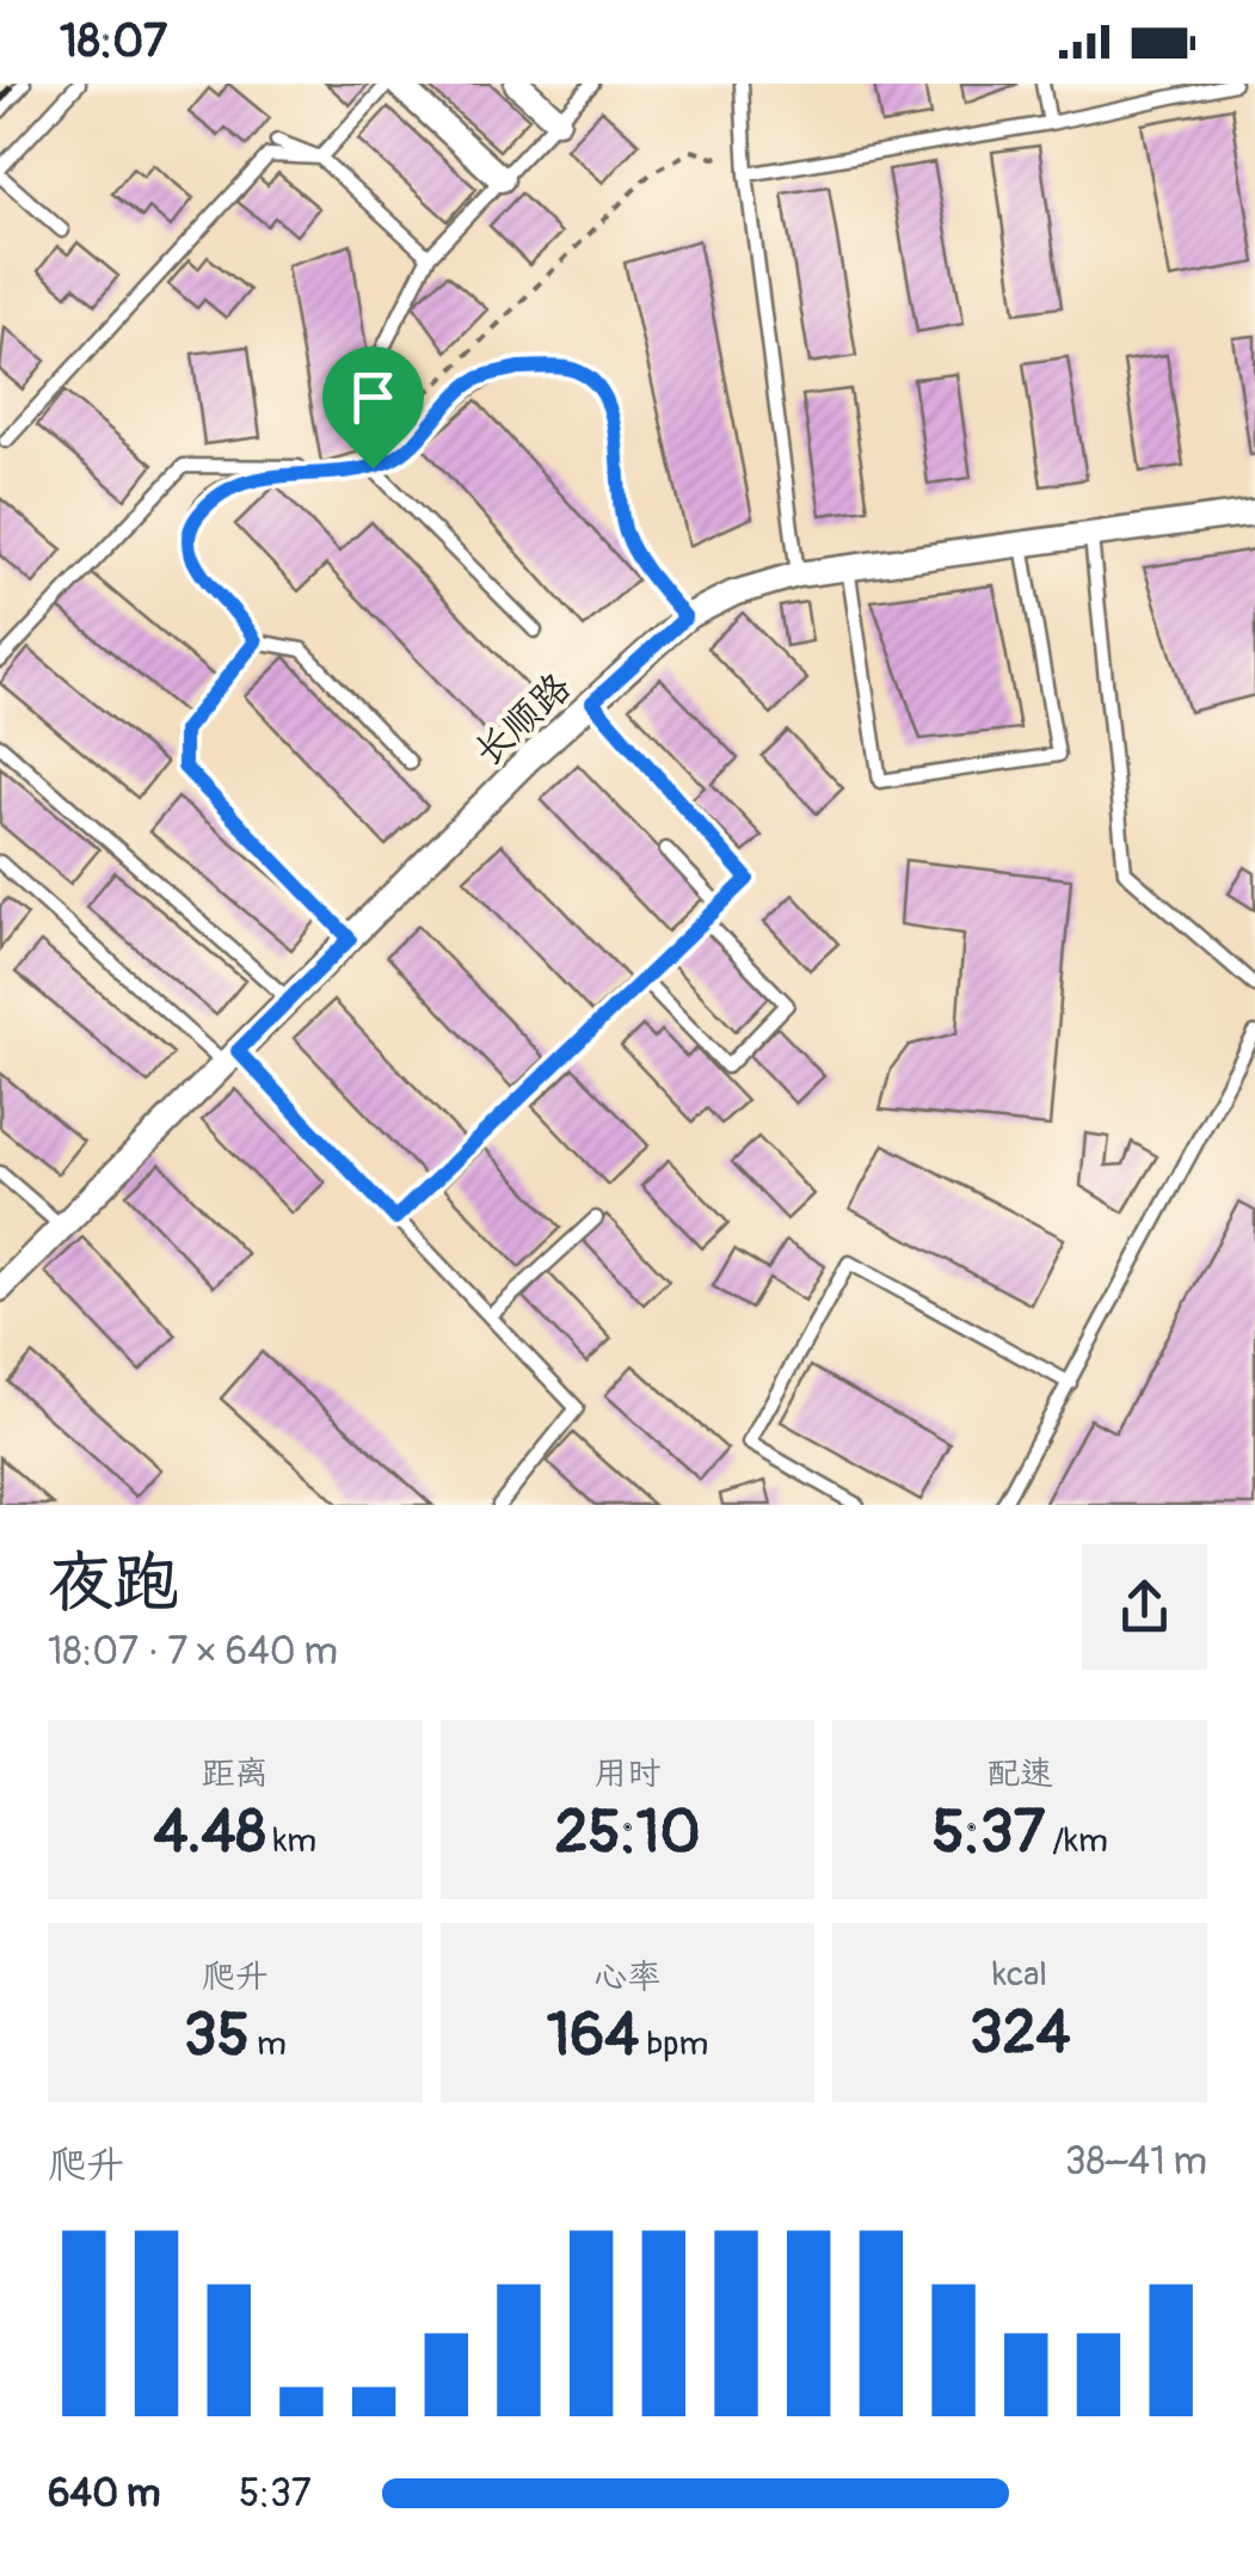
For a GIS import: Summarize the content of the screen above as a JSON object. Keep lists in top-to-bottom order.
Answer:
{
  "streets": {
    "street": ["长顺路"]
  },
  "page": {
    "status": "18:07",
    "heading": ["夜跑", "18:07 · 7 × 640 m"],
    "stats": [
      ["距离", "4.48 km"],
      ["用时", "25:10"],
      ["配速", "5:37 /km"],
      ["爬升", "35 m"],
      ["心率", "164 bpm"],
      ["kcal", "324"]
    ],
    "chart": ["爬升", "38–41 m"],
    "list": [
      {
        "name": "640 m",
        "note": "5:37"
      }
    ]
  }
}
